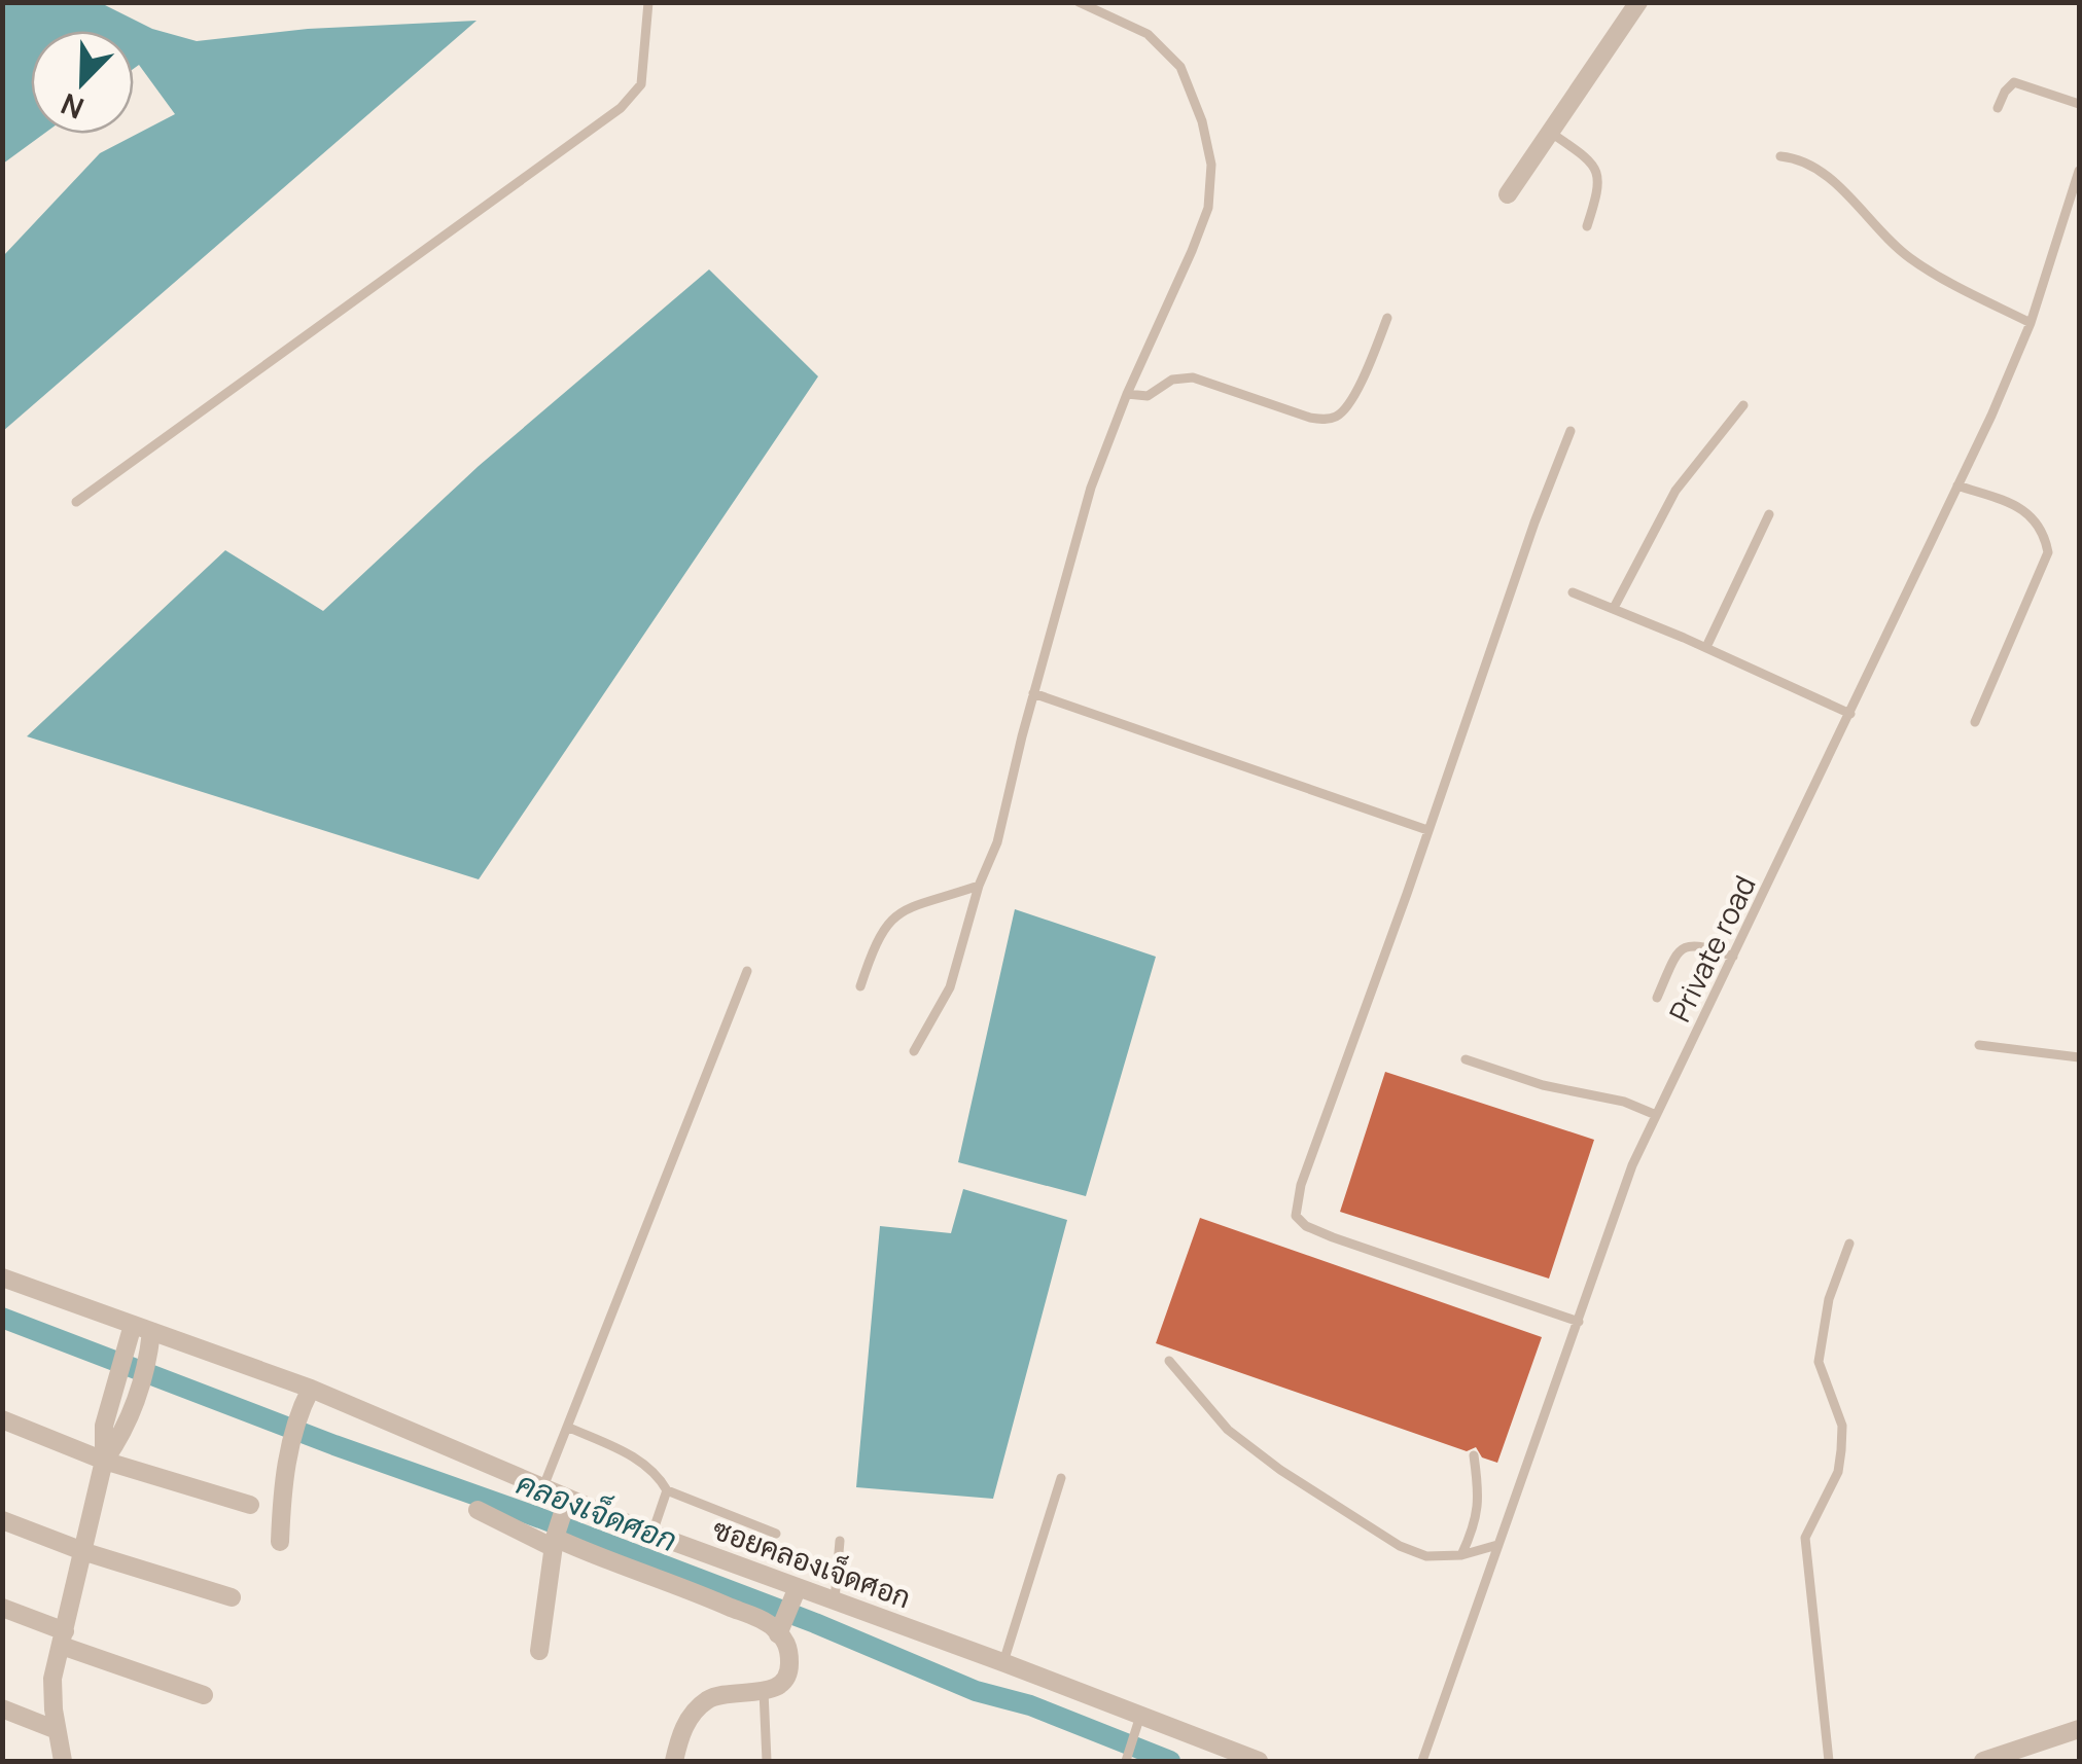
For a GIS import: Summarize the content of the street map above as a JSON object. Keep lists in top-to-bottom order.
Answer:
{
  "streets": {
    "street": ["ซอยคลองเจ็ดศอก"],
    "lane": ["Private road"]
  },
  "water": ["คลองเจ็ดศอก"],
  "north": "bottom left"
}
